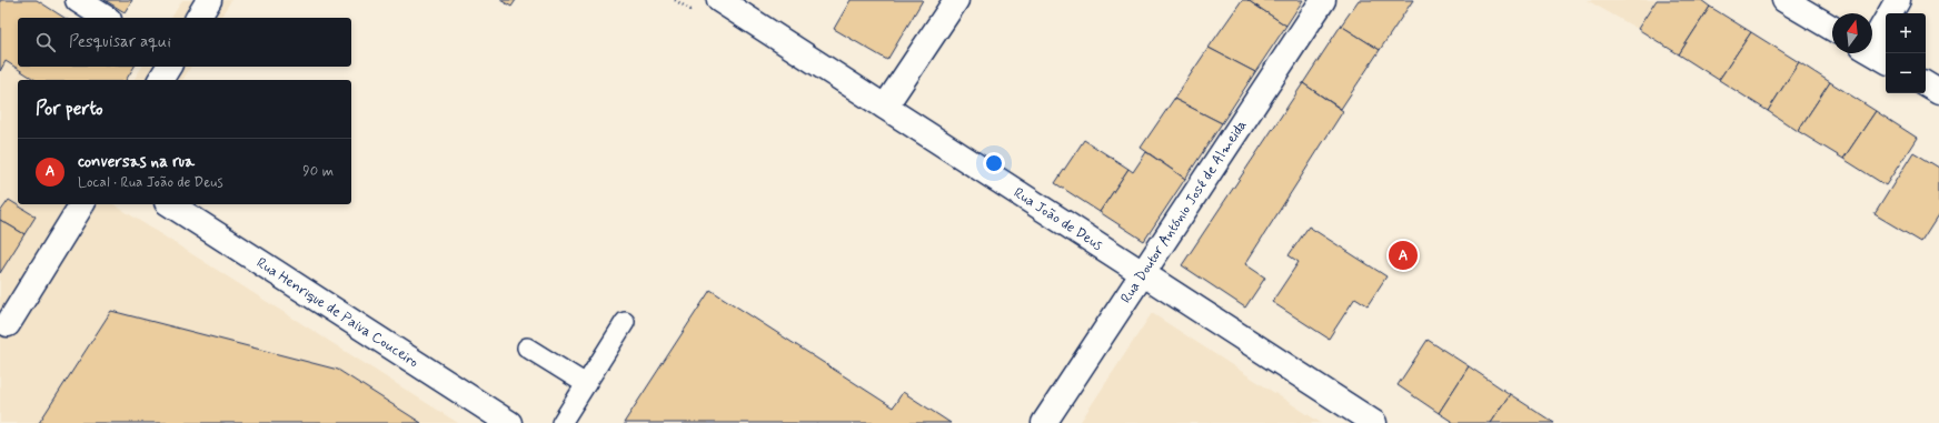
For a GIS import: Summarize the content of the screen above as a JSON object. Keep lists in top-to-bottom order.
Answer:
{
  "streets": {
    "street": ["Rua Doutor António José de Almeida", "Rua João de Deus", "Rua Henrique de Paiva Couceiro"]
  },
  "crossings": [
    ["Rua Doutor António José de Almeida", "Rua João de Deus"]
  ],
  "north": "top",
  "page": {
    "map_buttons": ["+", "−"],
    "search": "Pesquisar aqui",
    "heading": "Por perto",
    "list": [
      {
        "mark": "A",
        "name": "conversas na rua",
        "note": "Local · Rua João de Deus",
        "value": "90 m"
      }
    ],
    "pins": "A"
  }
}
